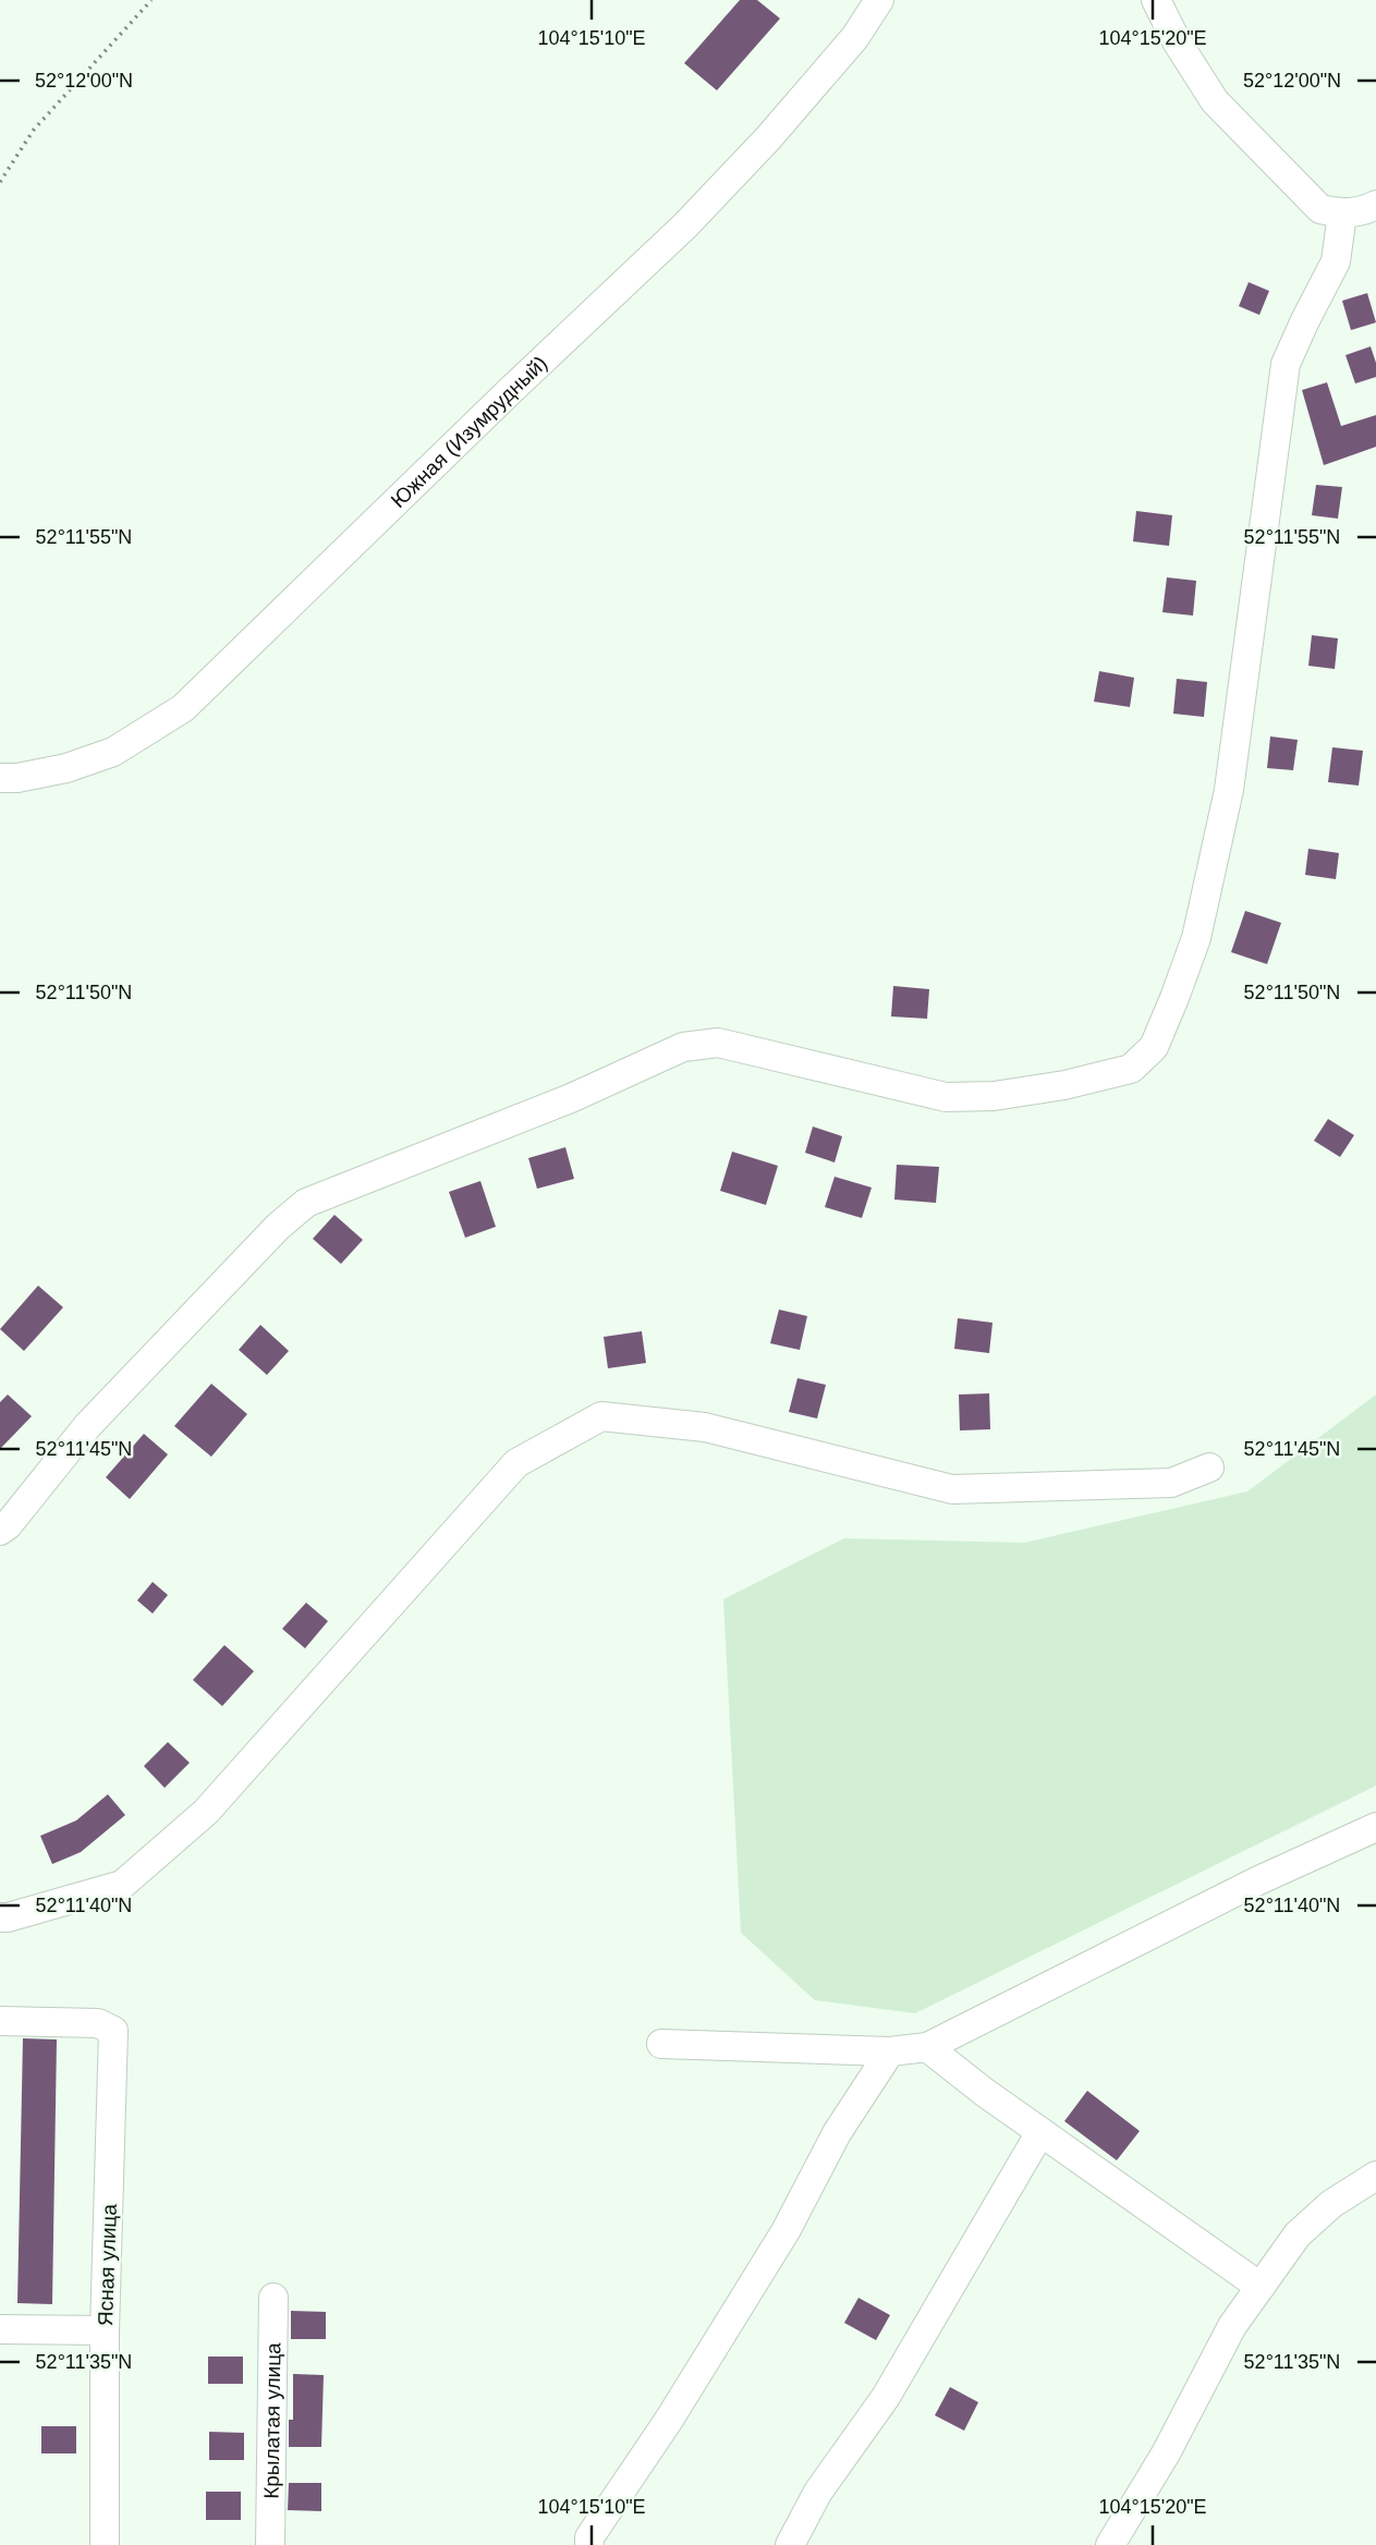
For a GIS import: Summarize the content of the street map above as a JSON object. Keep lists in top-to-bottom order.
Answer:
{
  "streets": {
    "street": ["Южная (Изумрудный)", "Ясная улица", "Крылатая улица"]
  },
  "coordinates": [
    "104°15'10\"E",
    "104°15'20\"E",
    "52°12'00\"N",
    "52°11'55\"N",
    "52°11'50\"N",
    "52°11'45\"N",
    "52°11'40\"N",
    "52°11'35\"N"
  ]
}
